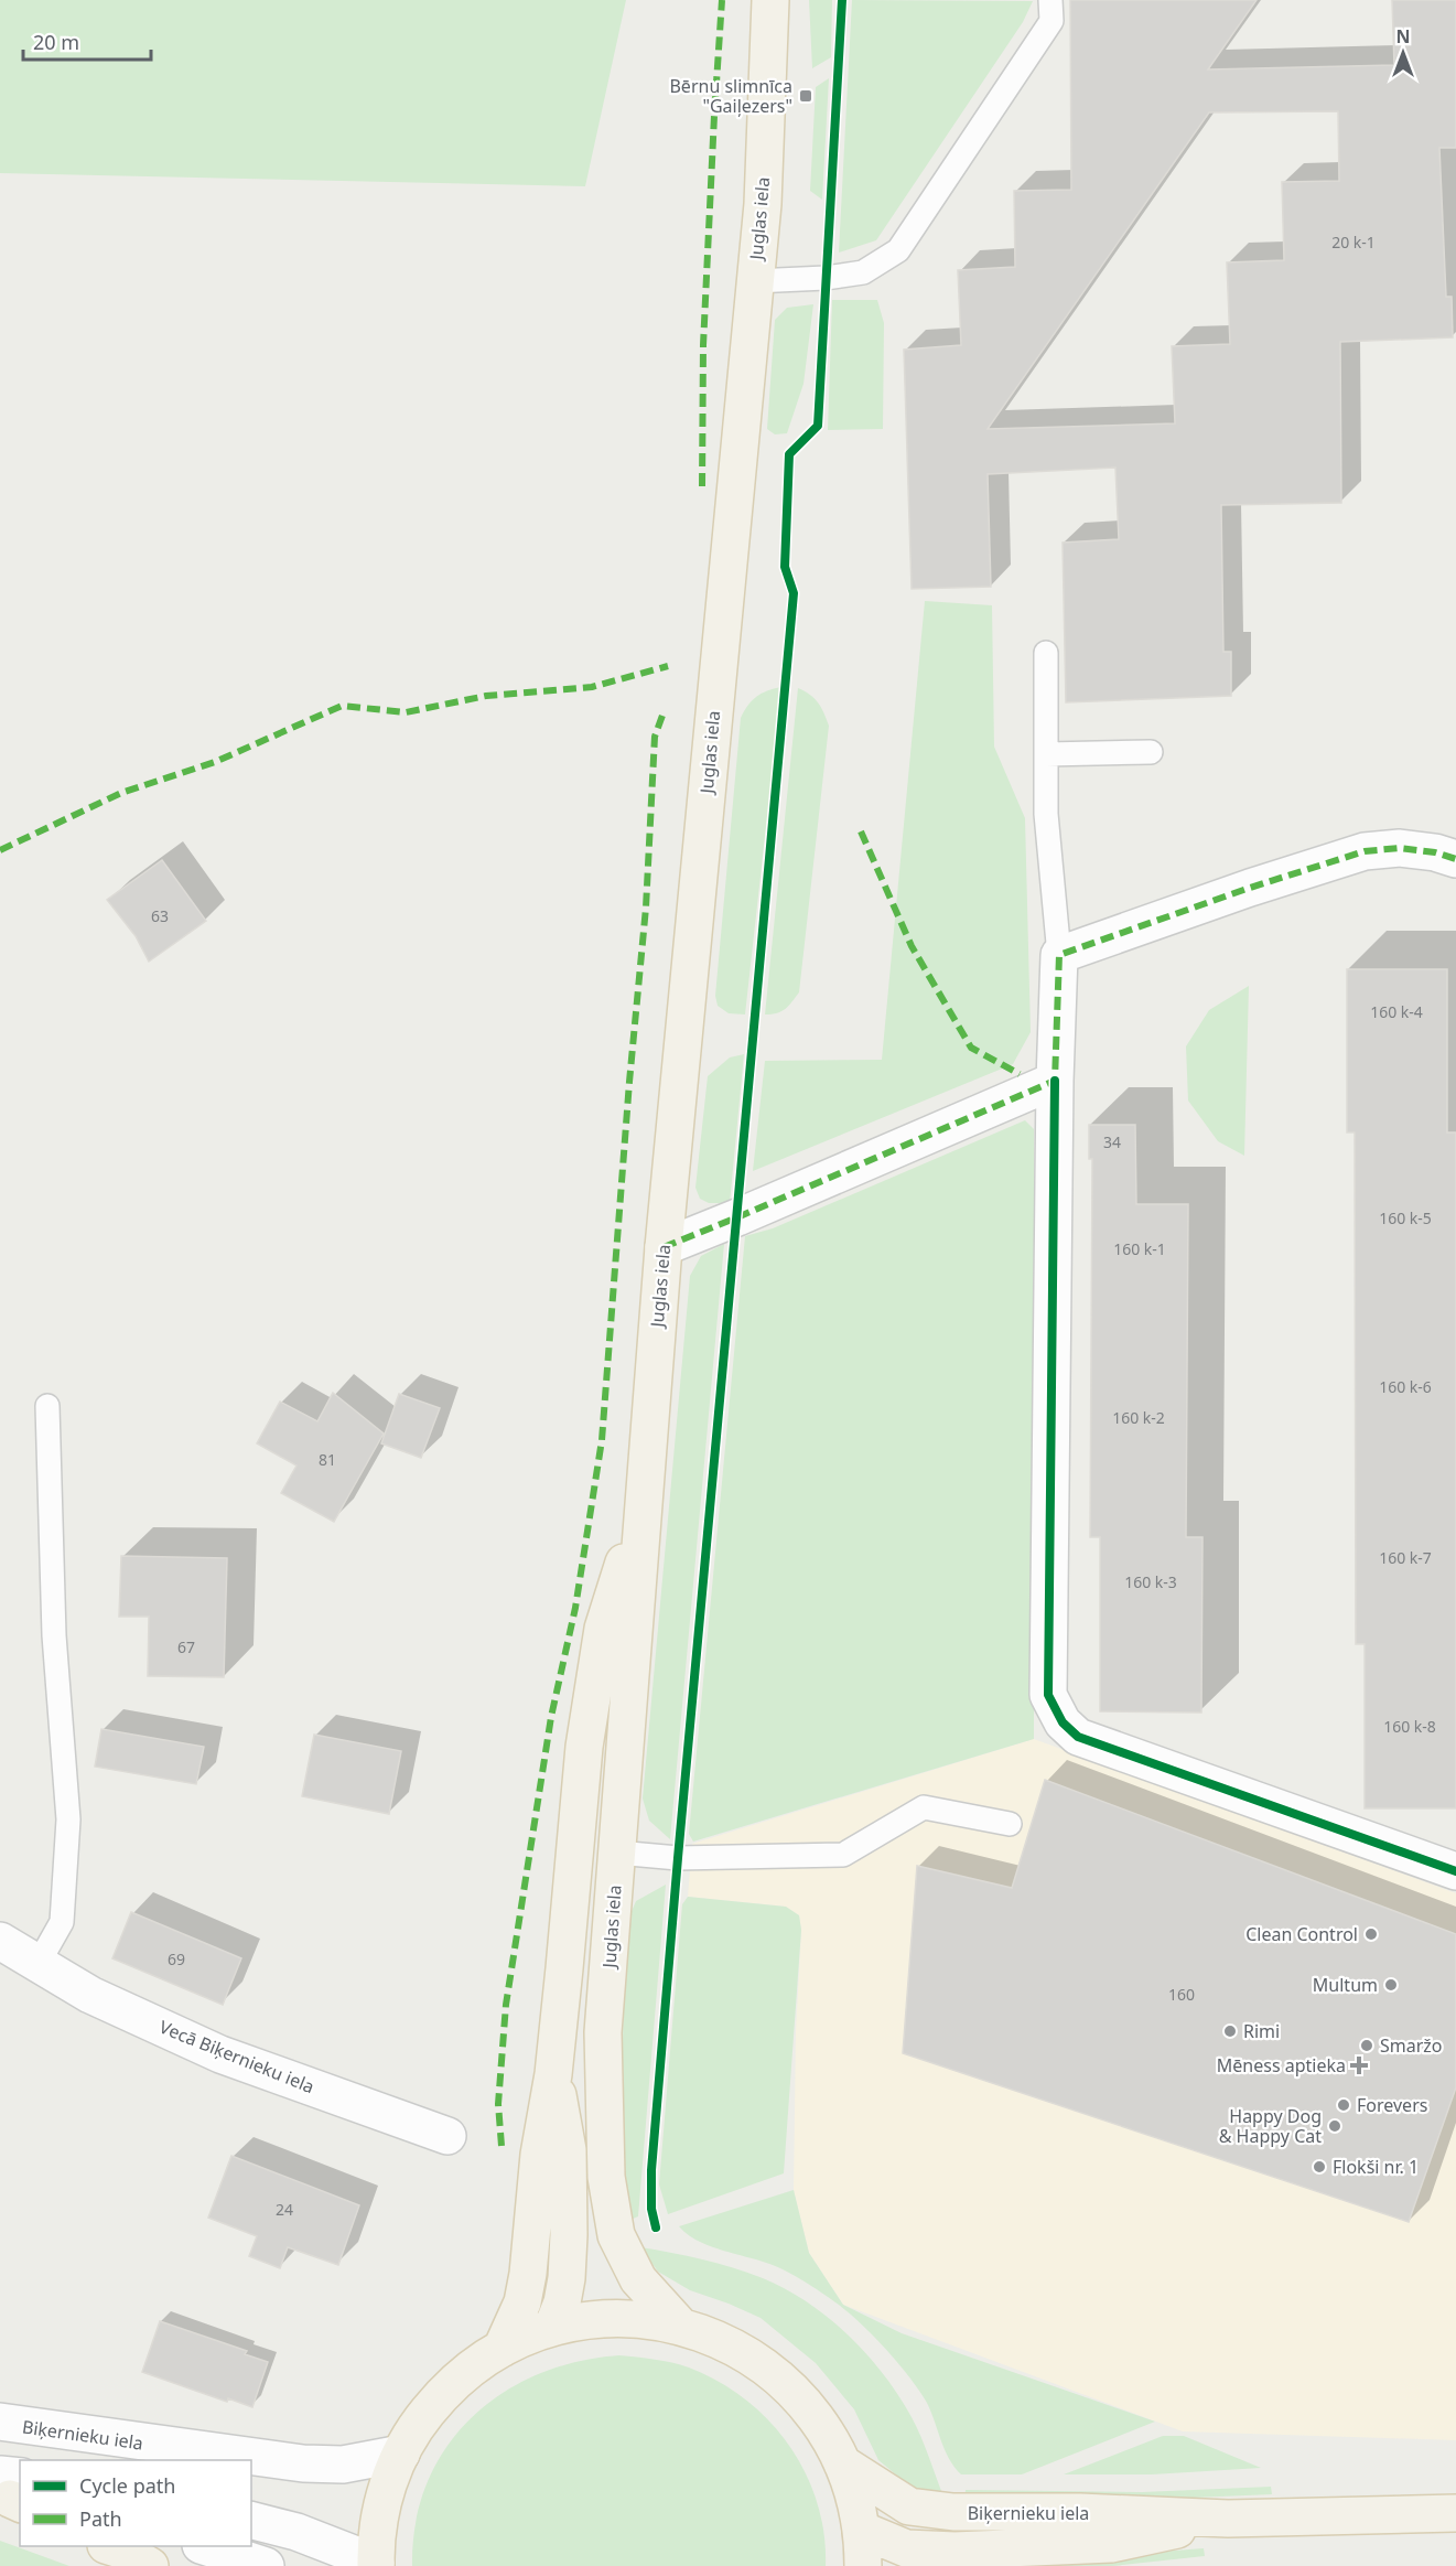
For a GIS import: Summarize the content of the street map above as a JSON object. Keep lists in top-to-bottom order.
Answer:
{
  "streets": {
    "main road": ["Juglas iela", "Biķernieku iela"],
    "street": ["Vecā Biķernieku iela"]
  },
  "places": {
    "transit": ["Bērnu slimnīca \"Gaiļezers\""],
    "other": [
      "Clean Control",
      "Multum",
      "Rimi",
      "Smaržo",
      "Forevers",
      "Happy Dog & Happy Cat",
      "Flokši nr. 1"
    ],
    "health": ["Mēness aptieka"]
  },
  "house_numbers": [
    "20 k-1",
    "63",
    "160 k-4",
    "34",
    "160 k-5",
    "160 k-1",
    "160 k-6",
    "160 k-2",
    "81",
    "160 k-7",
    "160 k-3",
    "67",
    "160 k-8",
    "69",
    "160",
    "24"
  ],
  "legend": ["Cycle path", "Path"],
  "scale_bar": "20 m",
  "north": "top"
}
